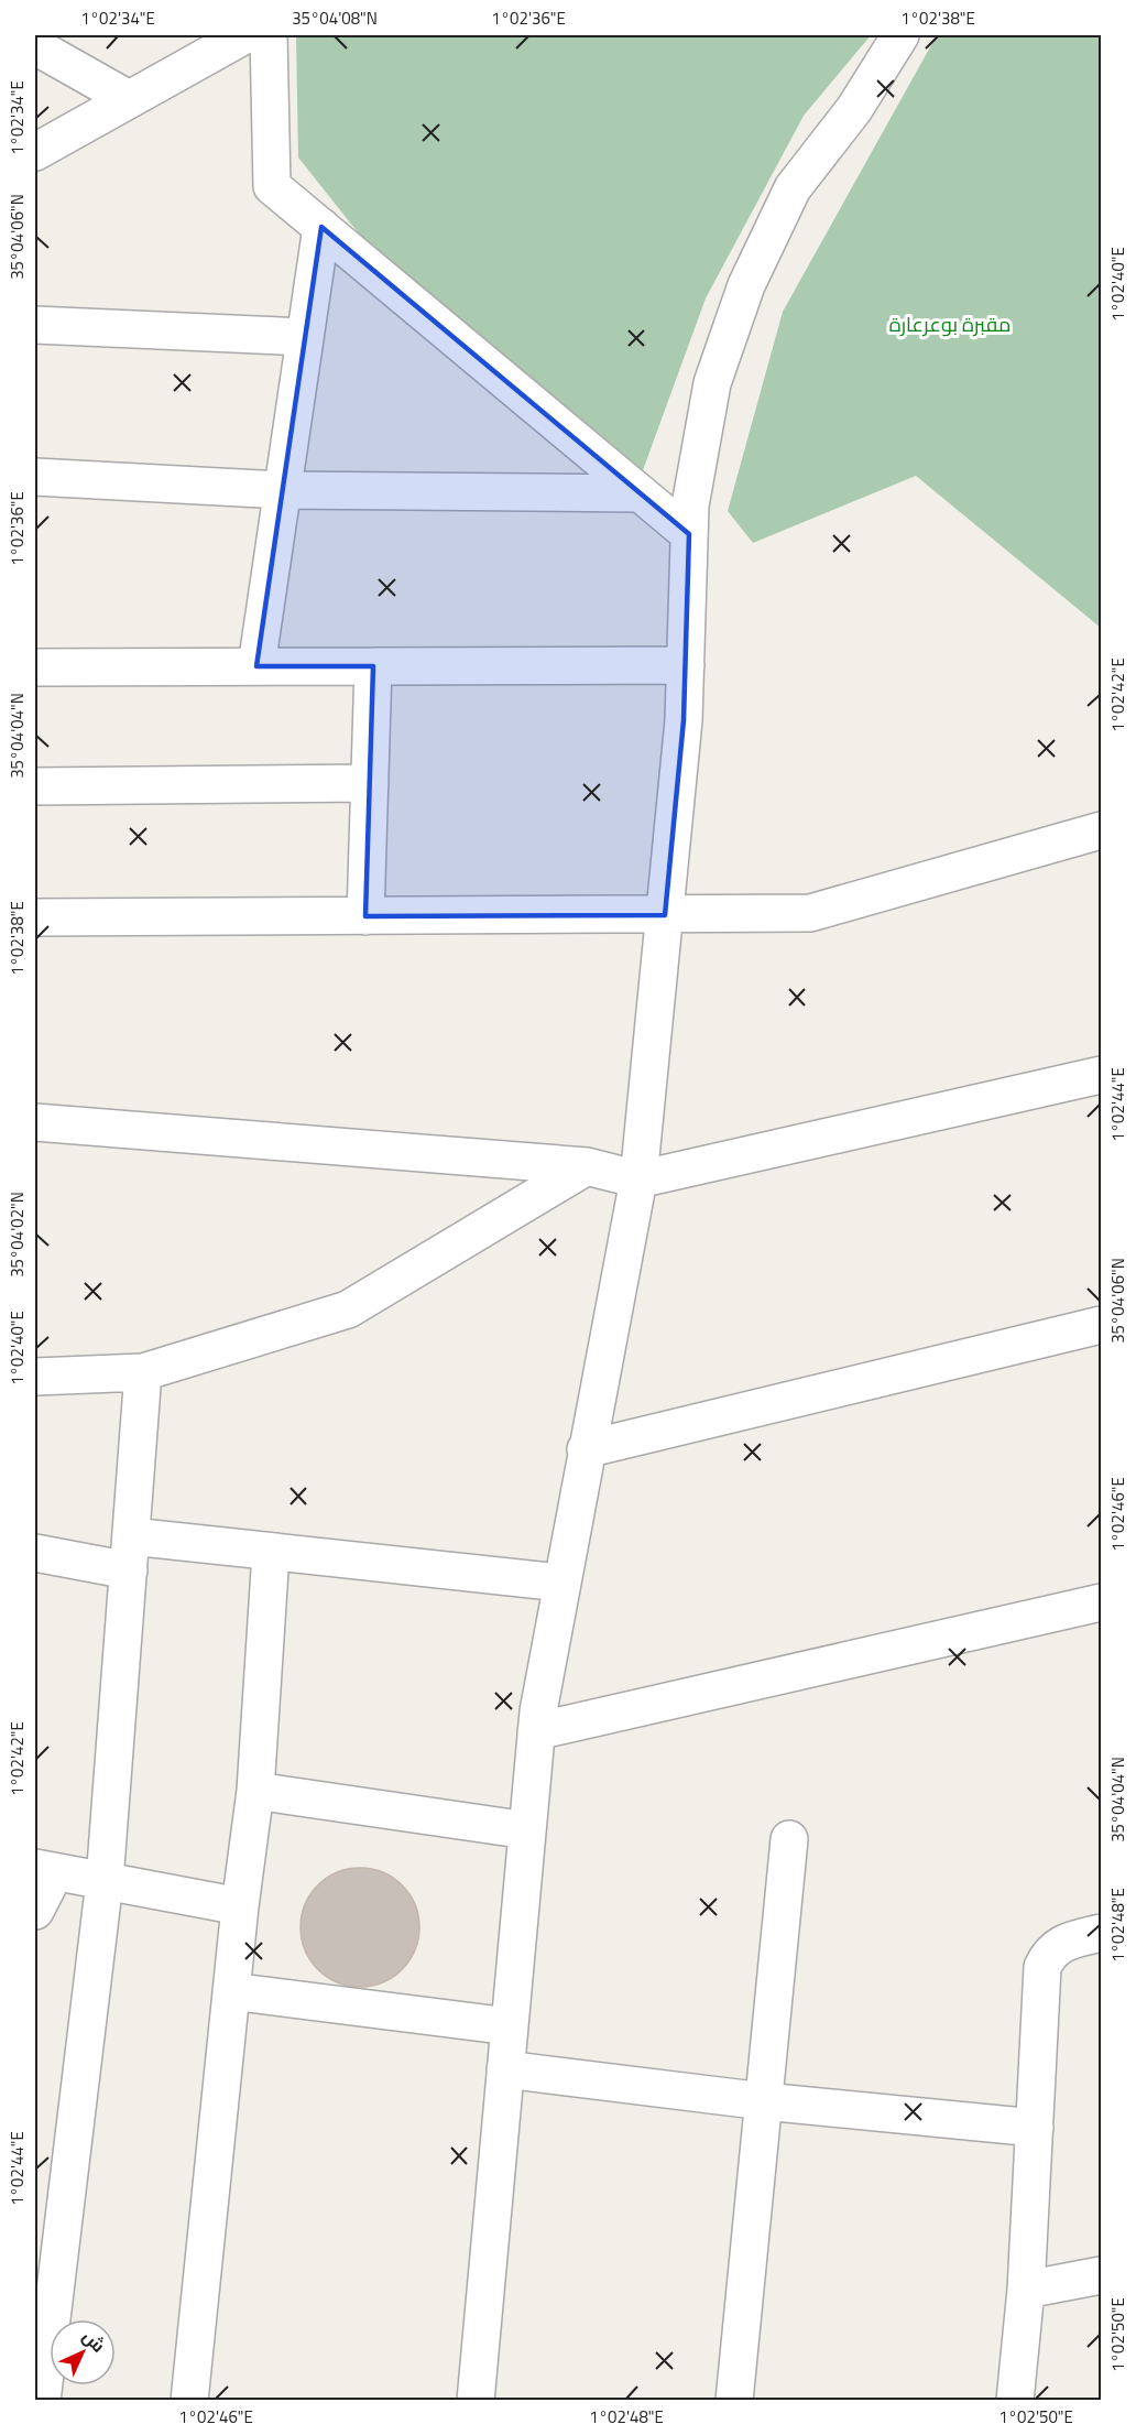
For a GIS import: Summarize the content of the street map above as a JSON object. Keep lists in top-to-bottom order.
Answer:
{
  "parks": ["مقبرة بوعرعارة"],
  "north": "top right",
  "coordinates": [
    "1°02'34\"E",
    "35°04'08\"N",
    "1°02'36\"E",
    "1°02'38\"E",
    "35°04'06\"N",
    "1°02'40\"E",
    "1°02'42\"E",
    "35°04'04\"N",
    "1°02'44\"E",
    "35°04'02\"N",
    "1°02'46\"E",
    "1°02'48\"E",
    "1°02'50\"E"
  ]
}
